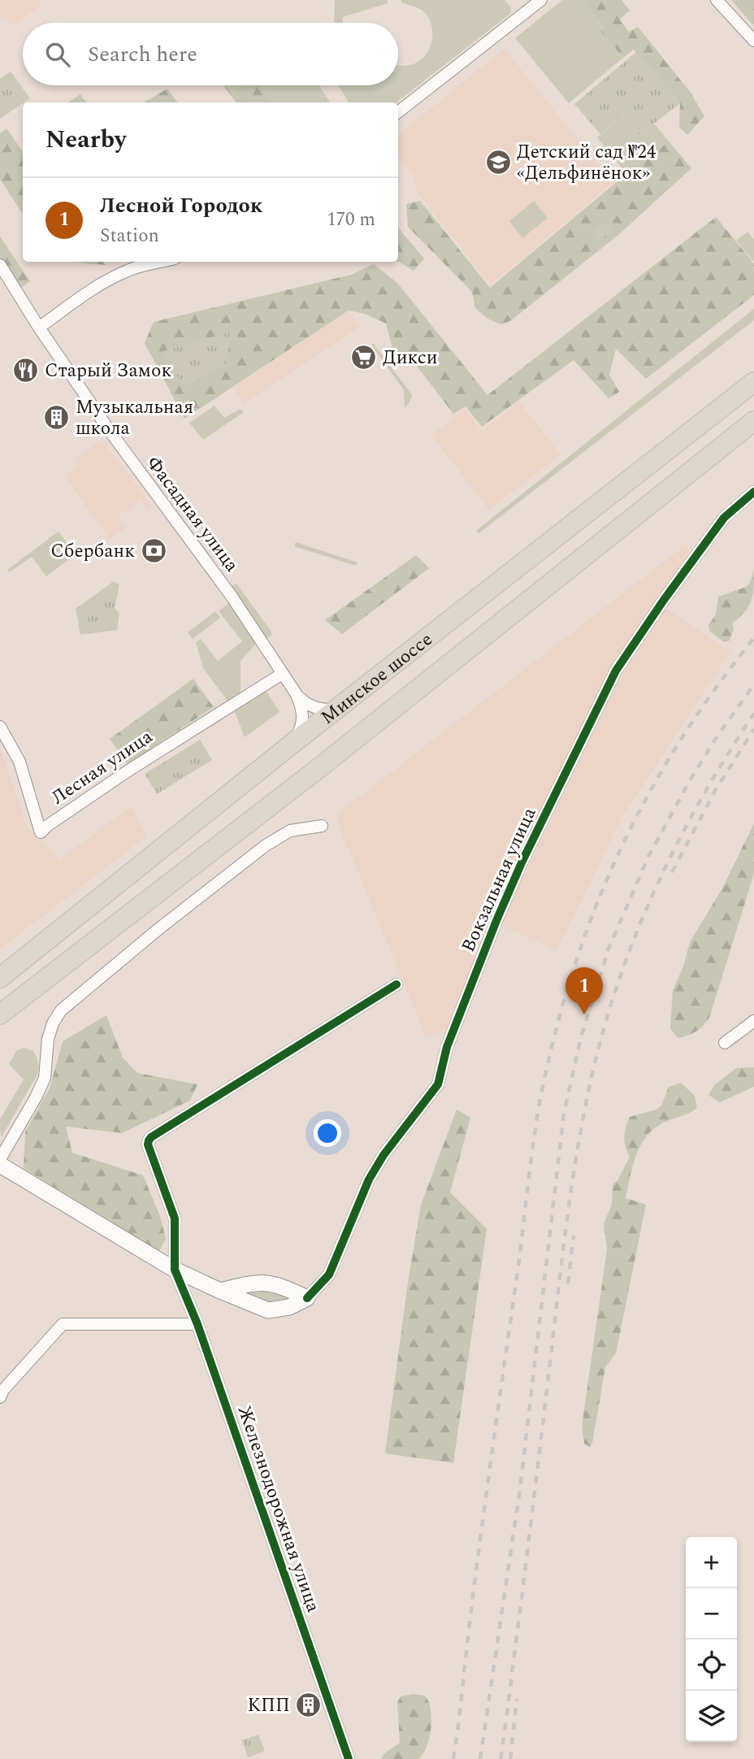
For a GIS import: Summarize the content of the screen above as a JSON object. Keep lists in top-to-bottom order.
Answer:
{
  "streets": {
    "highway": ["Минское шоссе"],
    "street": [
      "Фасадная улица",
      "Лесная улица",
      "Вокзальная улица",
      "Железнодорожная улица"
    ]
  },
  "crossings": [
    ["Фасадная улица", "Минское шоссе"],
    ["Фасадная улица", "Лесная улица"]
  ],
  "places": {
    "school or university": ["Детский сад №24 «Дельфинёнок»"],
    "supermarket": ["Дикси"],
    "restaurant": ["Старый Замок"],
    "building": ["Музыкальная школа", "КПП"],
    "bank": ["Сбербанк"]
  },
  "page": {
    "search": "Search here",
    "heading": "Nearby",
    "list": [
      {
        "mark": "1",
        "name": "Лесной Городок",
        "note": "Station",
        "value": "170 m"
      }
    ],
    "pins": "1",
    "map_buttons": ["+", "−"]
  }
}
